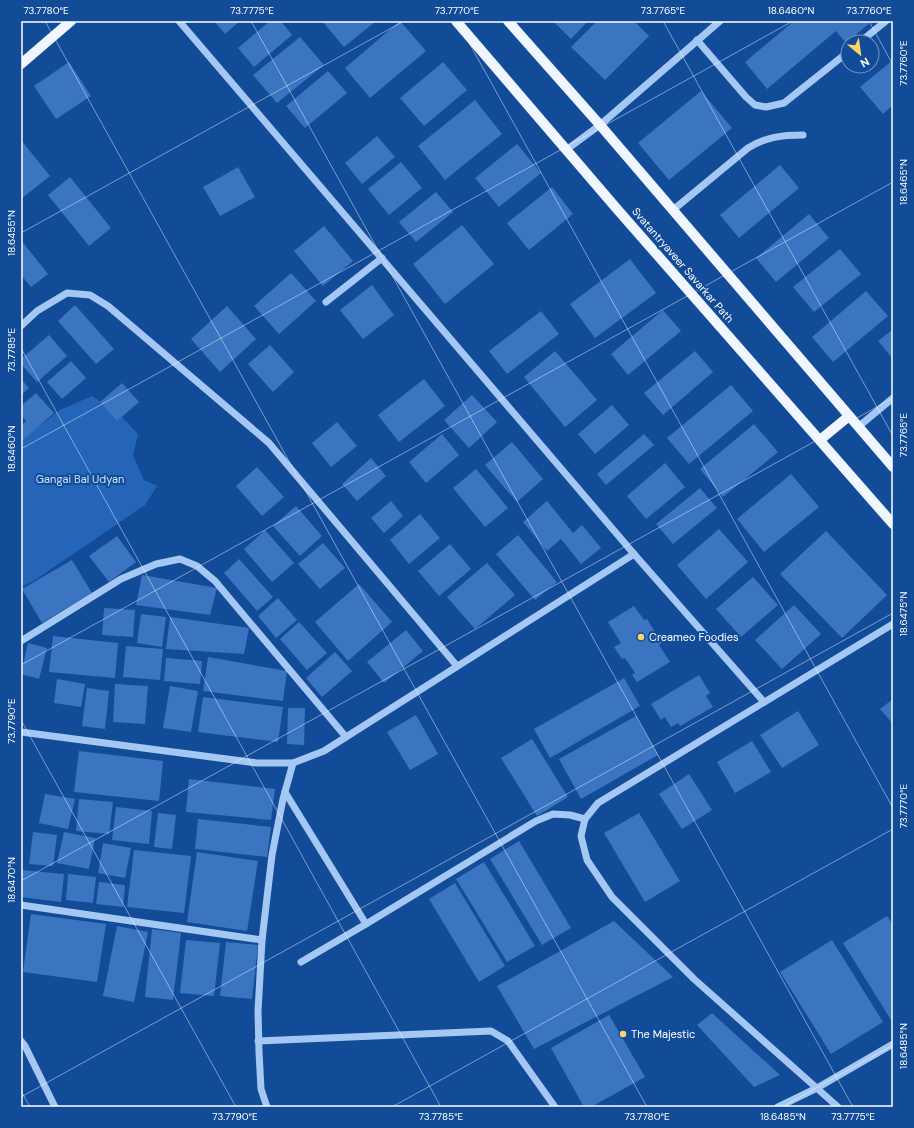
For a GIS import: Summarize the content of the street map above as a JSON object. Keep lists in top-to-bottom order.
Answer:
{
  "streets": {
    "main road": ["Svatantryaveer Savarkar Path"]
  },
  "parks": ["Gangai Bal Udyan"],
  "places": ["Creameo Foodies", "The Majestic"],
  "north": "bottom right",
  "coordinates": [
    "73.7780°E",
    "73.7775°E",
    "73.7770°E",
    "73.7765°E",
    "18.6460°N",
    "73.7760°E",
    "18.6465°N",
    "18.6455°N",
    "73.7785°E",
    "18.6475°N",
    "73.7790°E",
    "18.6470°N",
    "18.6485°N"
  ]
}
